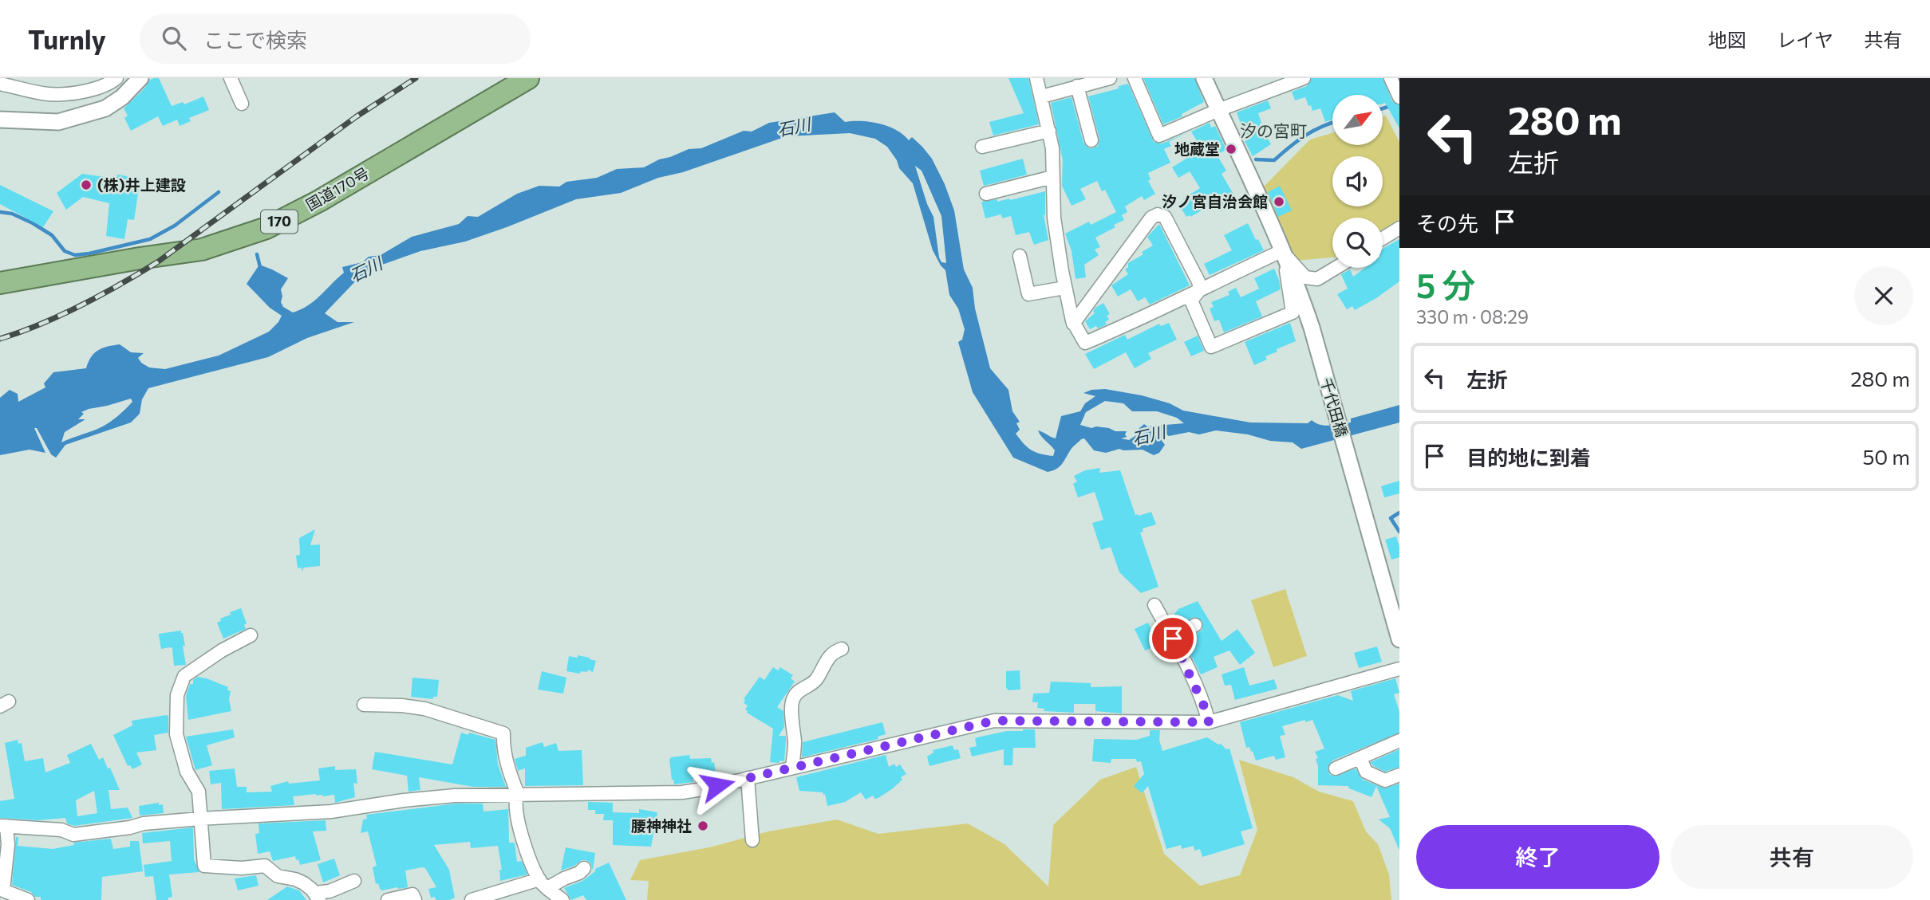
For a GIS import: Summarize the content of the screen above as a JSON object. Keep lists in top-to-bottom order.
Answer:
{
  "streets": {
    "highway": ["国道170号", "170"],
    "street": ["千代田橋"]
  },
  "districts": ["汐の宮町"],
  "water": ["石川"],
  "places": [
    "地蔵堂",
    "(株)井上建設",
    "汐ノ宮自治会館",
    "腰神神社"
  ],
  "north": "top right",
  "page": {
    "header": "Turnly",
    "search": "ここで検索",
    "nav": ["地図", "レイヤ", "共有"],
    "turn": ["280 m", "左折"],
    "then": "その先",
    "heading": ["5 分", "330 m · 08:29"],
    "list": [
      {
        "name": "左折",
        "value": "280 m"
      },
      {
        "name": "目的地に到着",
        "value": "50 m"
      }
    ],
    "buttons": ["終了", "共有"]
  }
}
